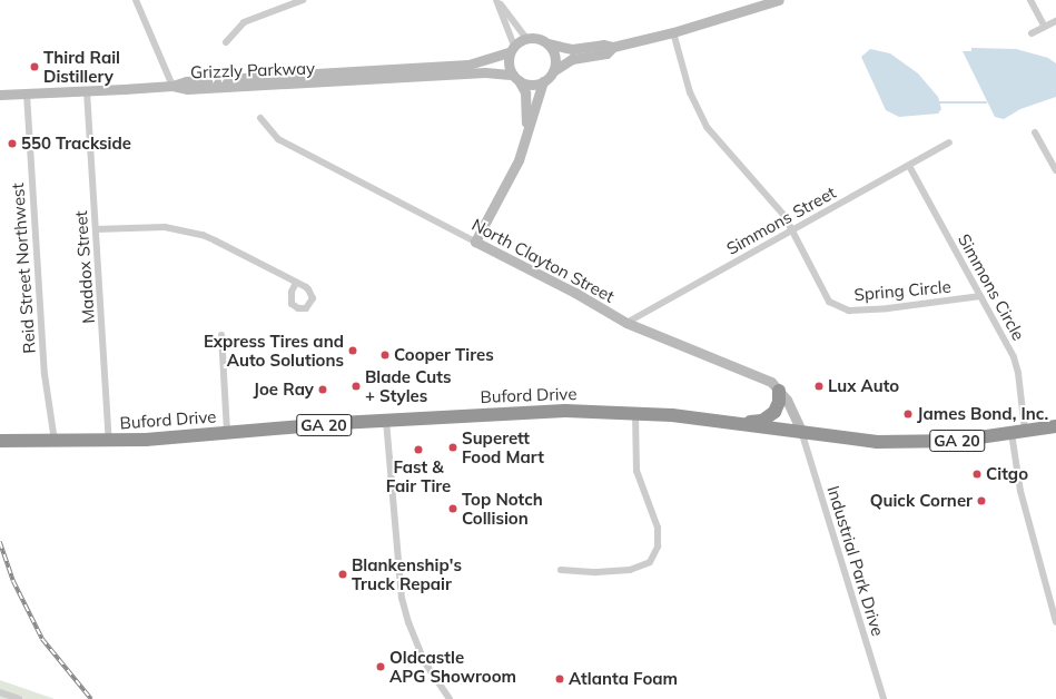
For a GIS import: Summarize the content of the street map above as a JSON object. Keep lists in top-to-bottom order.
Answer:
{
  "streets": {
    "highway": ["Buford Drive", "GA 20"],
    "street": [
      "Grizzly Parkway",
      "Simmons Street",
      "North Clayton Street",
      "Maddox Street",
      "Reid Street Northwest",
      "Simmons Circle",
      "Spring Circle",
      "Industrial Park Drive"
    ]
  },
  "crossings": [
    ["Simmons Street", "North Clayton Street"],
    ["Simmons Street", "Simmons Circle"],
    ["Simmons Street", "Spring Circle"],
    ["North Clayton Street", "Buford Drive"],
    ["North Clayton Street", "Industrial Park Drive"],
    ["Maddox Street", "Buford Drive"],
    ["Reid Street Northwest", "Buford Drive"],
    ["Simmons Circle", "Spring Circle"],
    ["Simmons Circle", "Buford Drive"],
    ["Buford Drive", "Industrial Park Drive"]
  ],
  "places": [
    "Third Rail Distillery",
    "550 Trackside",
    "Express Tires and Auto Solutions",
    "Cooper Tires",
    "Blade Cuts + Styles",
    "Lux Auto",
    "Joe Ray",
    "James Bond, Inc.",
    "Superett Food Mart",
    "Fast & Fair Tire",
    "Citgo",
    "Quick Corner",
    "Top Notch Collision",
    "Blankenship's Truck Repair",
    "Oldcastle APG Showroom",
    "Atlanta Foam"
  ]
}
